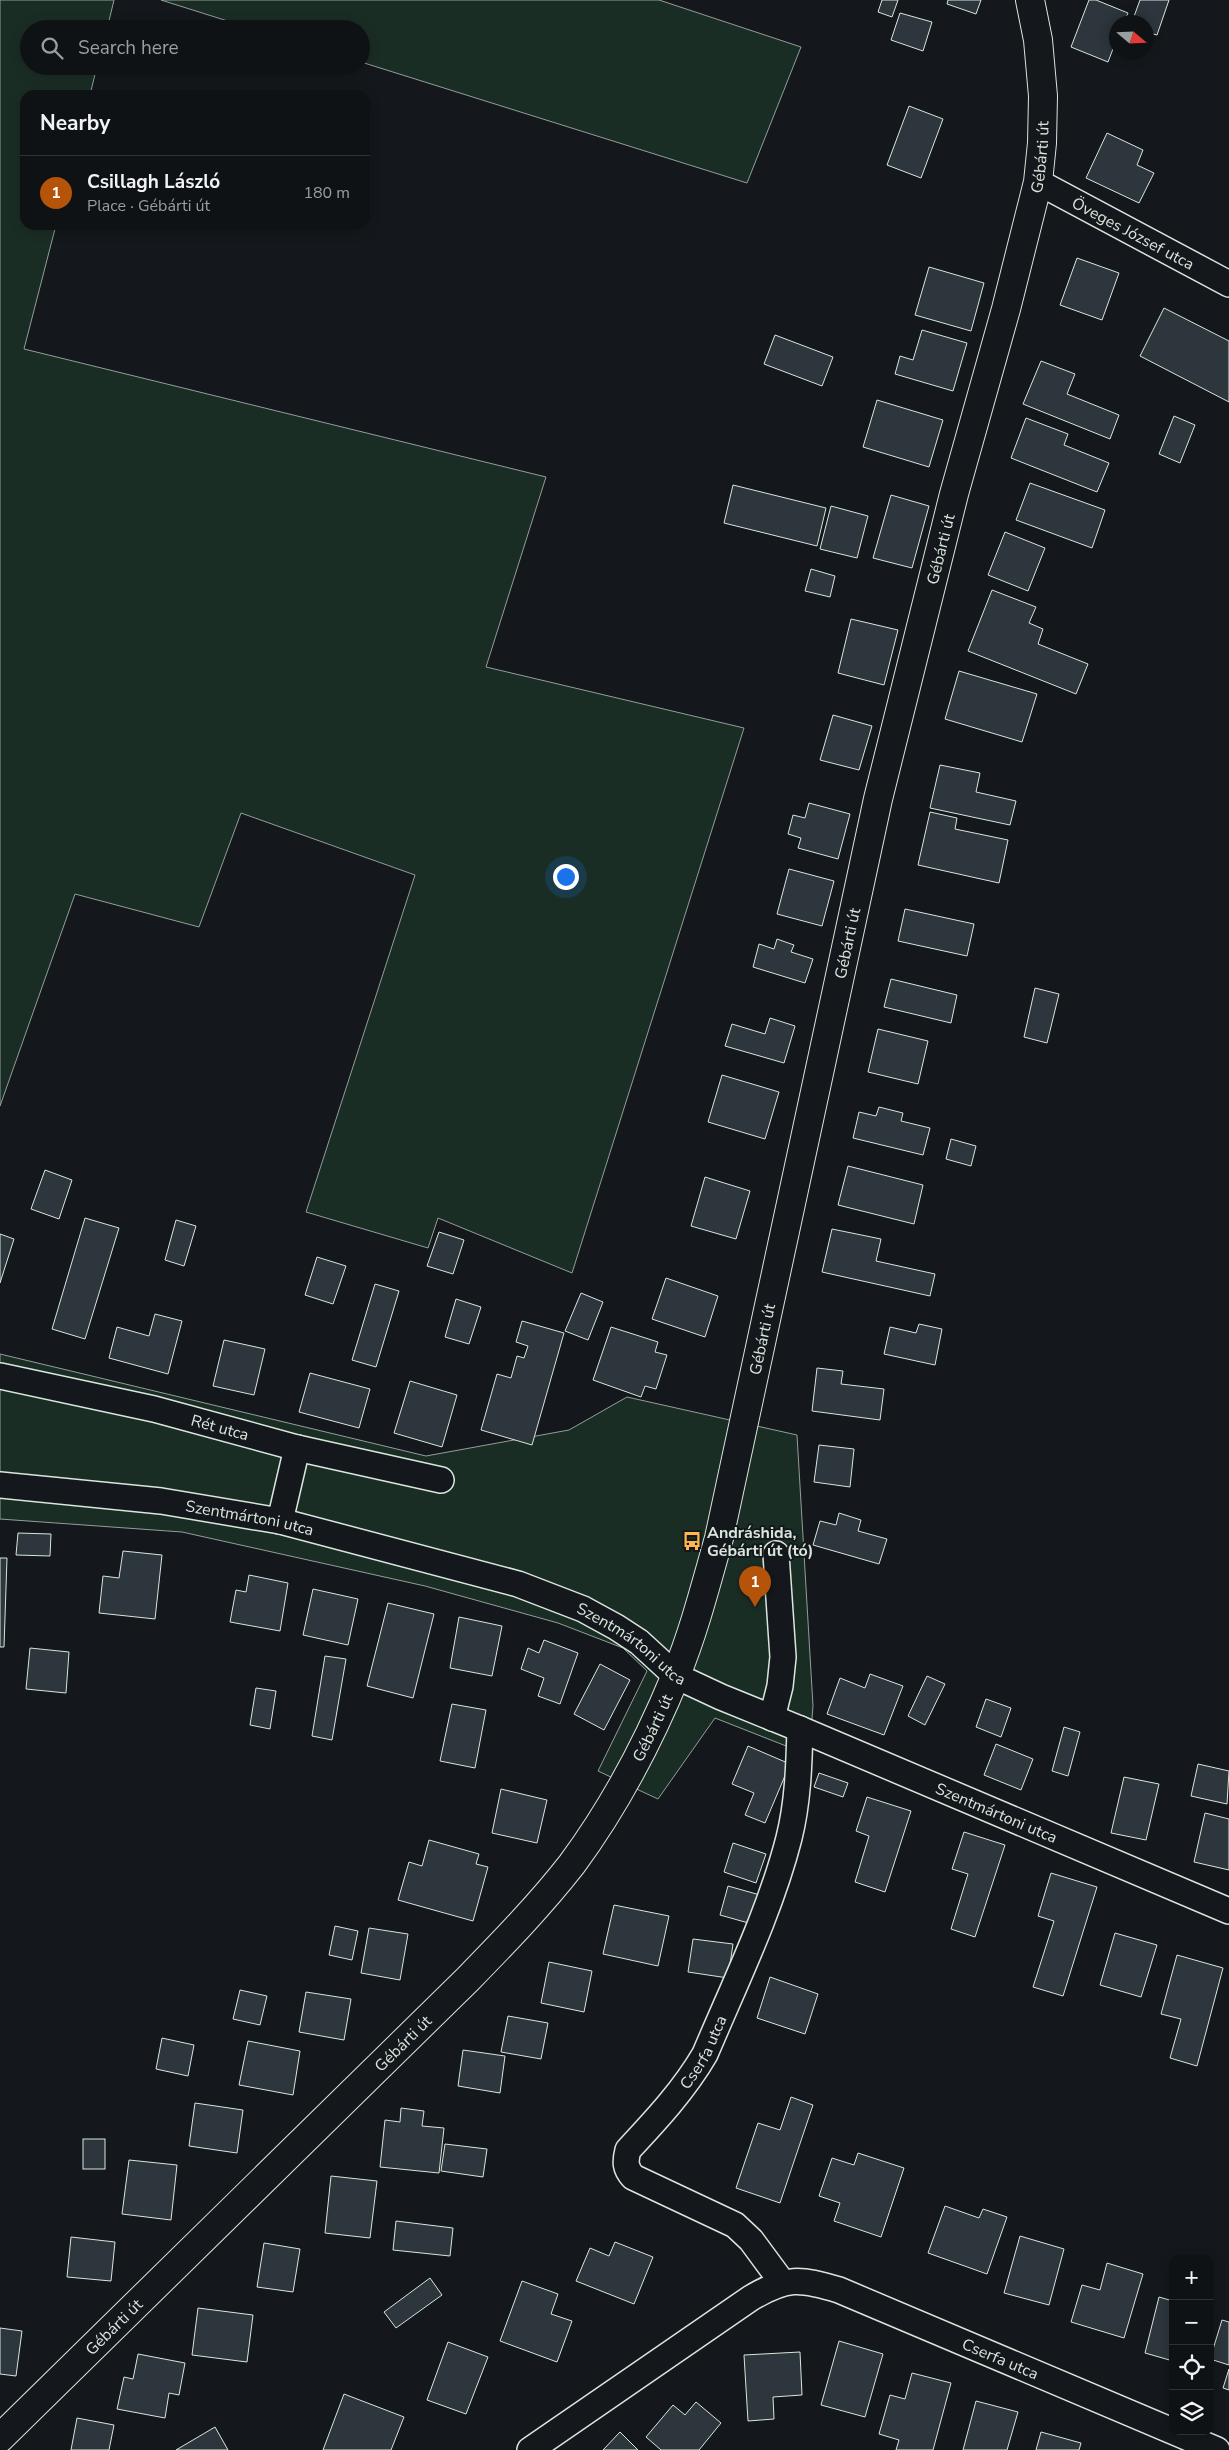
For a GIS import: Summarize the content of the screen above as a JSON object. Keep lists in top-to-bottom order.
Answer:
{
  "streets": {
    "main road": ["Gébárti út"],
    "street": [
      "Öveges József utca",
      "Rét utca",
      "Szentmártoni utca",
      "Cserfa utca"
    ]
  },
  "crossings": [
    ["Gébárti út", "Öveges József utca"],
    ["Gébárti út", "Szentmártoni utca"],
    ["Szentmártoni utca", "Cserfa utca"]
  ],
  "places": {
    "bus stop": ["Andráshida, Gébárti út (tó)"]
  },
  "north": "right",
  "page": {
    "search": "Search here",
    "heading": "Nearby",
    "list": [
      {
        "mark": "1",
        "name": "Csillagh László",
        "note": "Place · Gébárti út",
        "value": "180 m"
      }
    ],
    "pins": "1",
    "map_buttons": ["+", "−"]
  }
}
